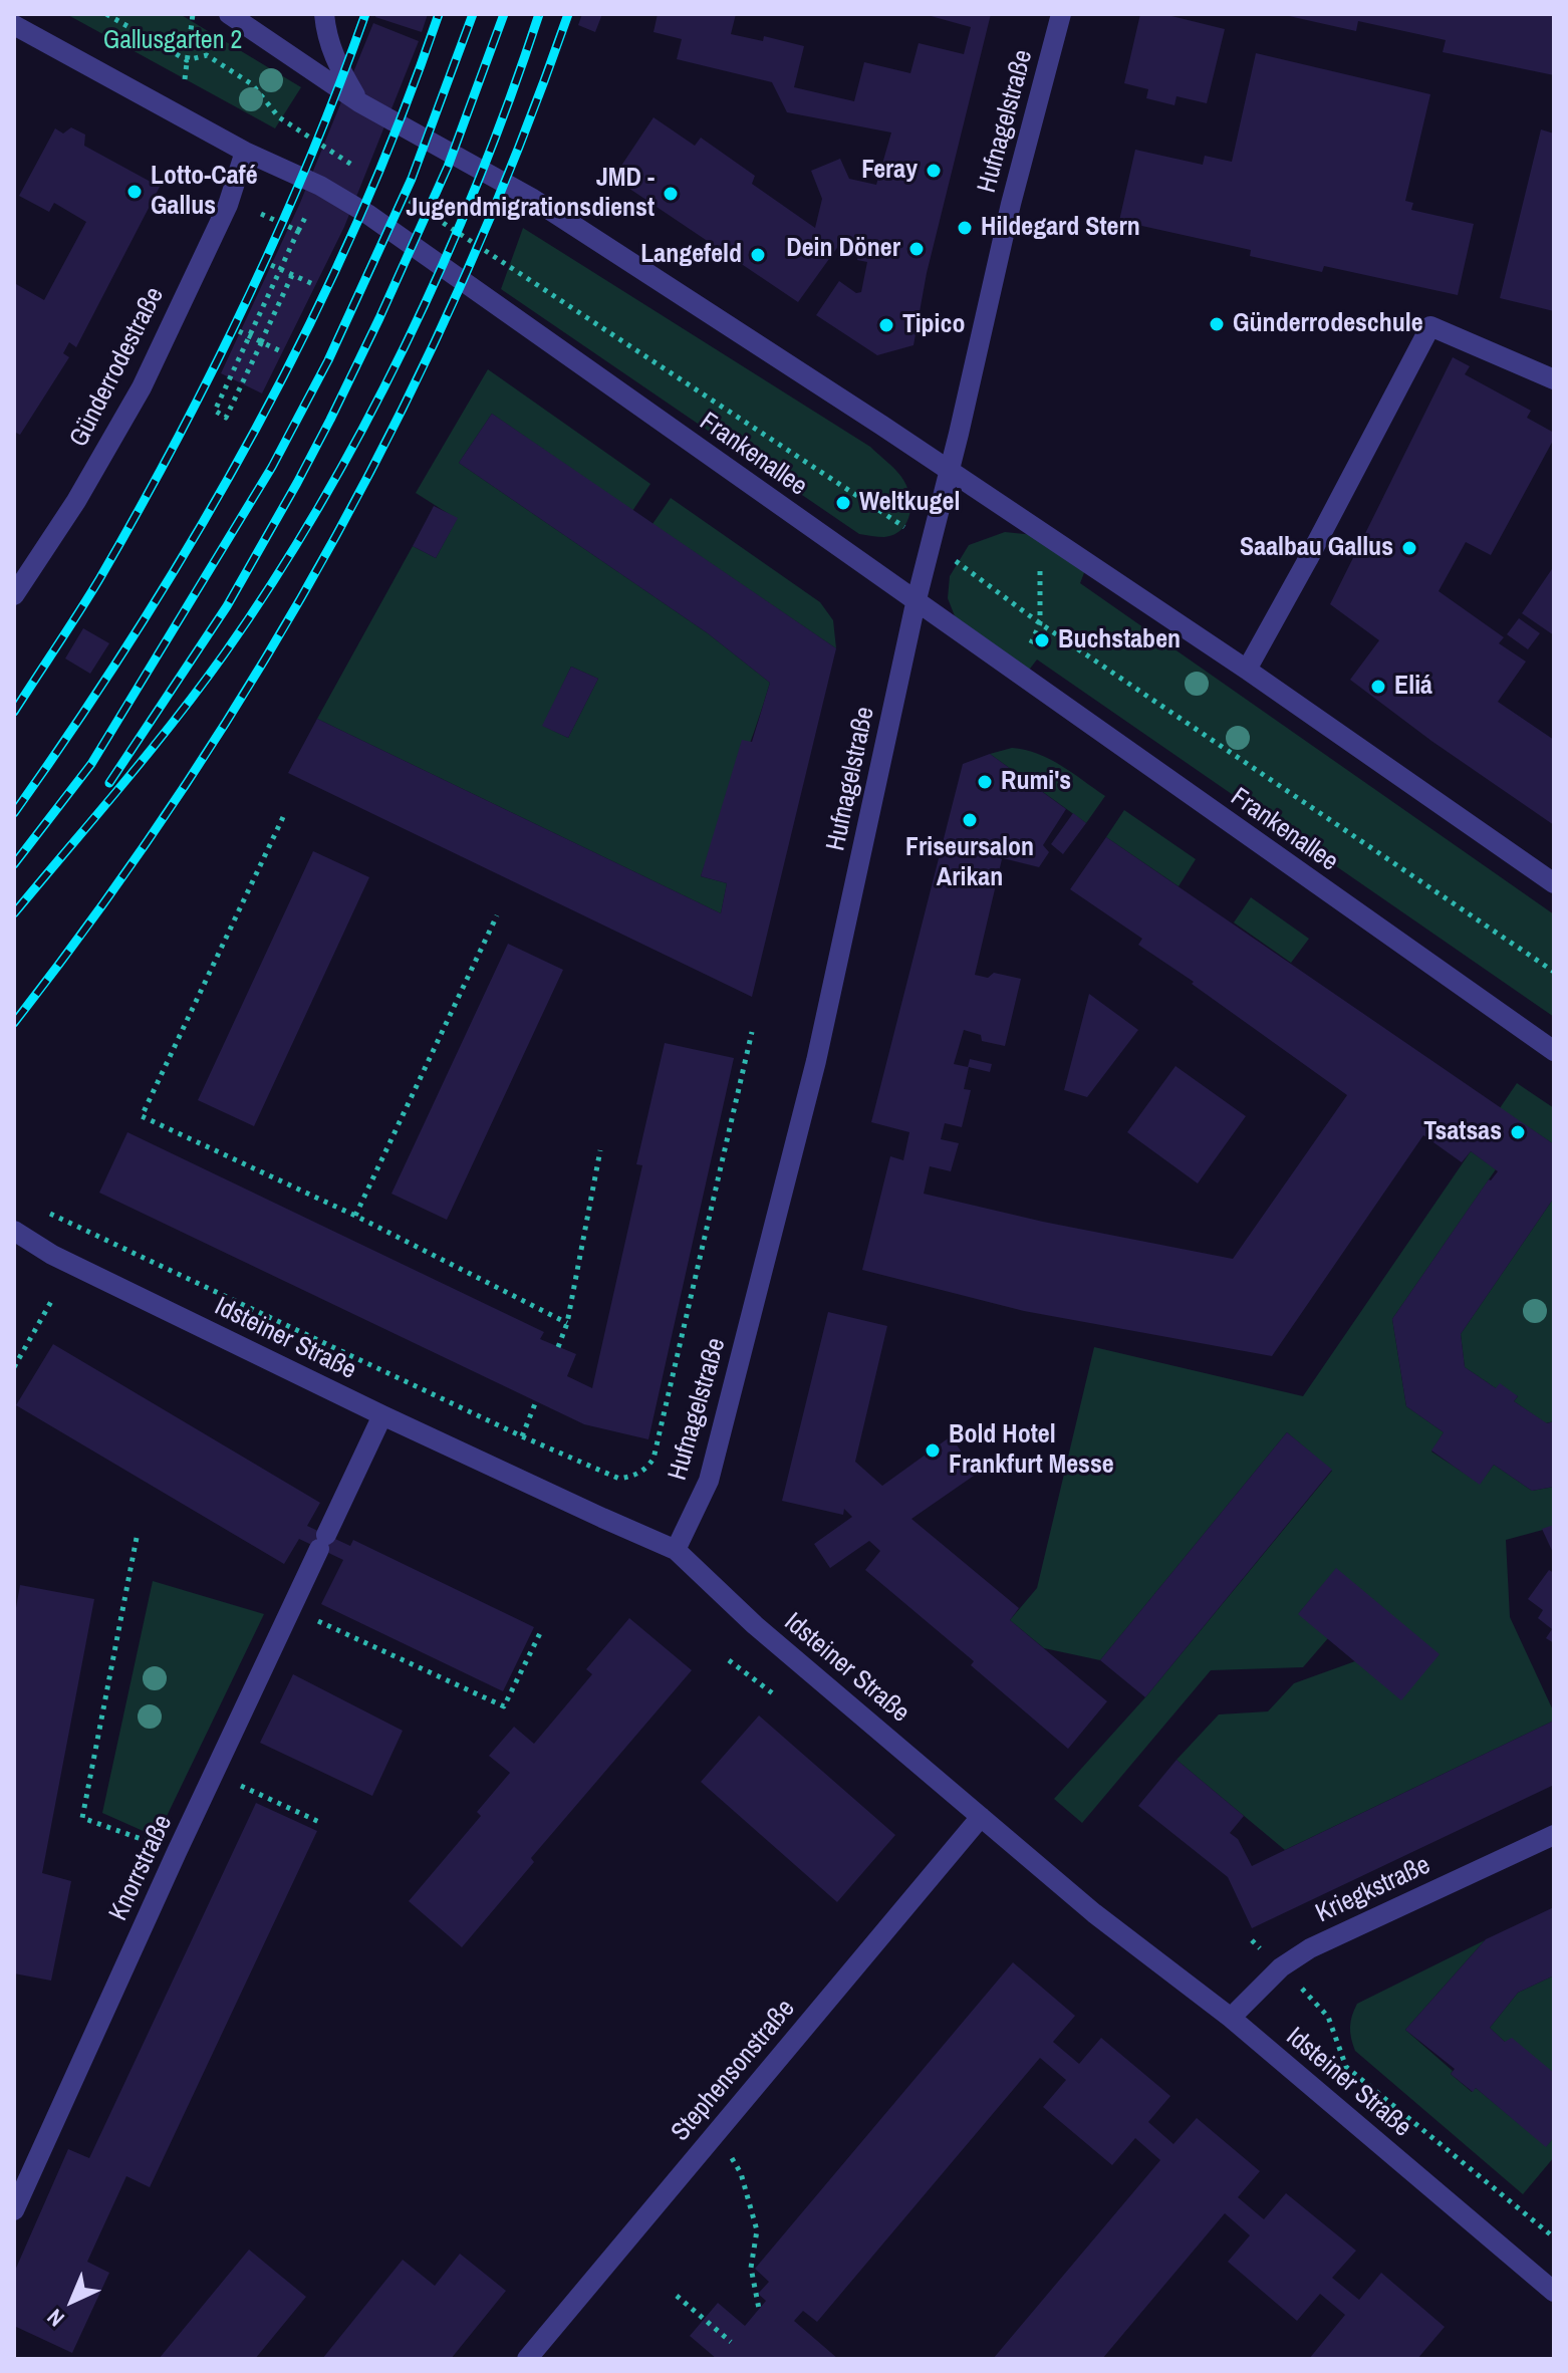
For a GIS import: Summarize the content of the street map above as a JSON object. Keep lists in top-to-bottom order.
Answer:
{
  "streets": {
    "street": [
      "Hufnagelstraße",
      "Günderrodestraße",
      "Frankenallee",
      "Idsteiner Straße",
      "Knorrstraße",
      "Kriegkstraße",
      "Stephensonstraße"
    ]
  },
  "crossings": [
    ["Hufnagelstraße", "Frankenallee"],
    ["Hufnagelstraße", "Idsteiner Straße"],
    ["Günderrodestraße", "Frankenallee"],
    ["Idsteiner Straße", "Knorrstraße"],
    ["Idsteiner Straße", "Kriegkstraße"],
    ["Idsteiner Straße", "Stephensonstraße"]
  ],
  "parks": ["Gallusgarten 2"],
  "places": [
    "Feray",
    "Lotto-Café Gallus",
    "JMD - Jugendmigrationsdienst",
    "Hildegard Stern",
    "Dein Döner",
    "Langefeld",
    "Günderrodeschule",
    "Tipico",
    "Weltkugel",
    "Saalbau Gallus",
    "Buchstaben",
    "Eliá",
    "Rumi's",
    "Friseursalon Arikan",
    "Tsatsas",
    "Bold Hotel Frankfurt Messe"
  ],
  "north": "bottom left"
}
